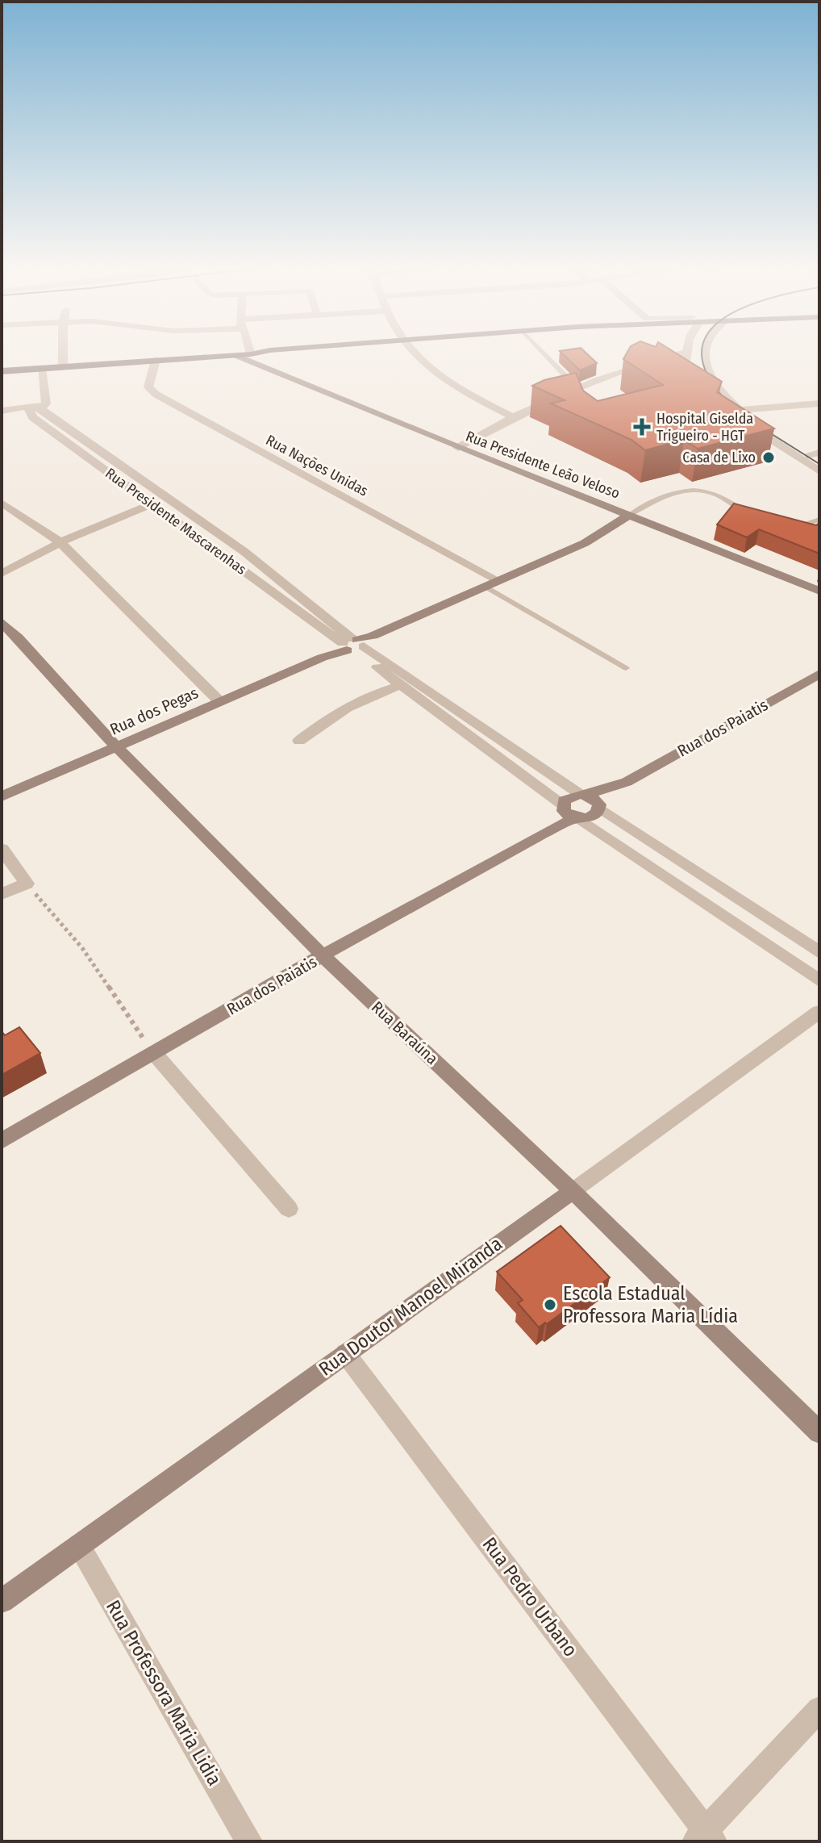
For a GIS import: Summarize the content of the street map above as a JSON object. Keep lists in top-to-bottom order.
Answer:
{
  "streets": {
    "main road": [
      "Rua Presidente Leão Veloso",
      "Rua dos Pegas",
      "Rua dos Paiatis",
      "Rua Baraúna",
      "Rua Doutor Manoel Miranda"
    ],
    "street": [
      "Rua Nações Unidas",
      "Rua Presidente Mascarenhas",
      "Rua Pedro Urbano",
      "Rua Professora Maria Lidia"
    ]
  },
  "crossings": [
    ["Rua Presidente Leão Veloso", "Rua dos Pegas"],
    ["Rua Nações Unidas", "Rua dos Pegas"],
    ["Rua Presidente Mascarenhas", "Rua dos Pegas"],
    ["Rua Presidente Mascarenhas", "Rua dos Paiatis"],
    ["Rua dos Pegas", "Rua Baraúna"],
    ["Rua dos Paiatis", "Rua Baraúna"],
    ["Rua Baraúna", "Rua Doutor Manoel Miranda"],
    ["Rua Doutor Manoel Miranda", "Rua Pedro Urbano"],
    ["Rua Doutor Manoel Miranda", "Rua Professora Maria Lidia"]
  ],
  "places": {
    "health": ["Hospital Giselda Trigueiro - HGT"],
    "other": ["Casa de Lixo", "Escola Estadual Professora Maria Lídia"]
  }
}
